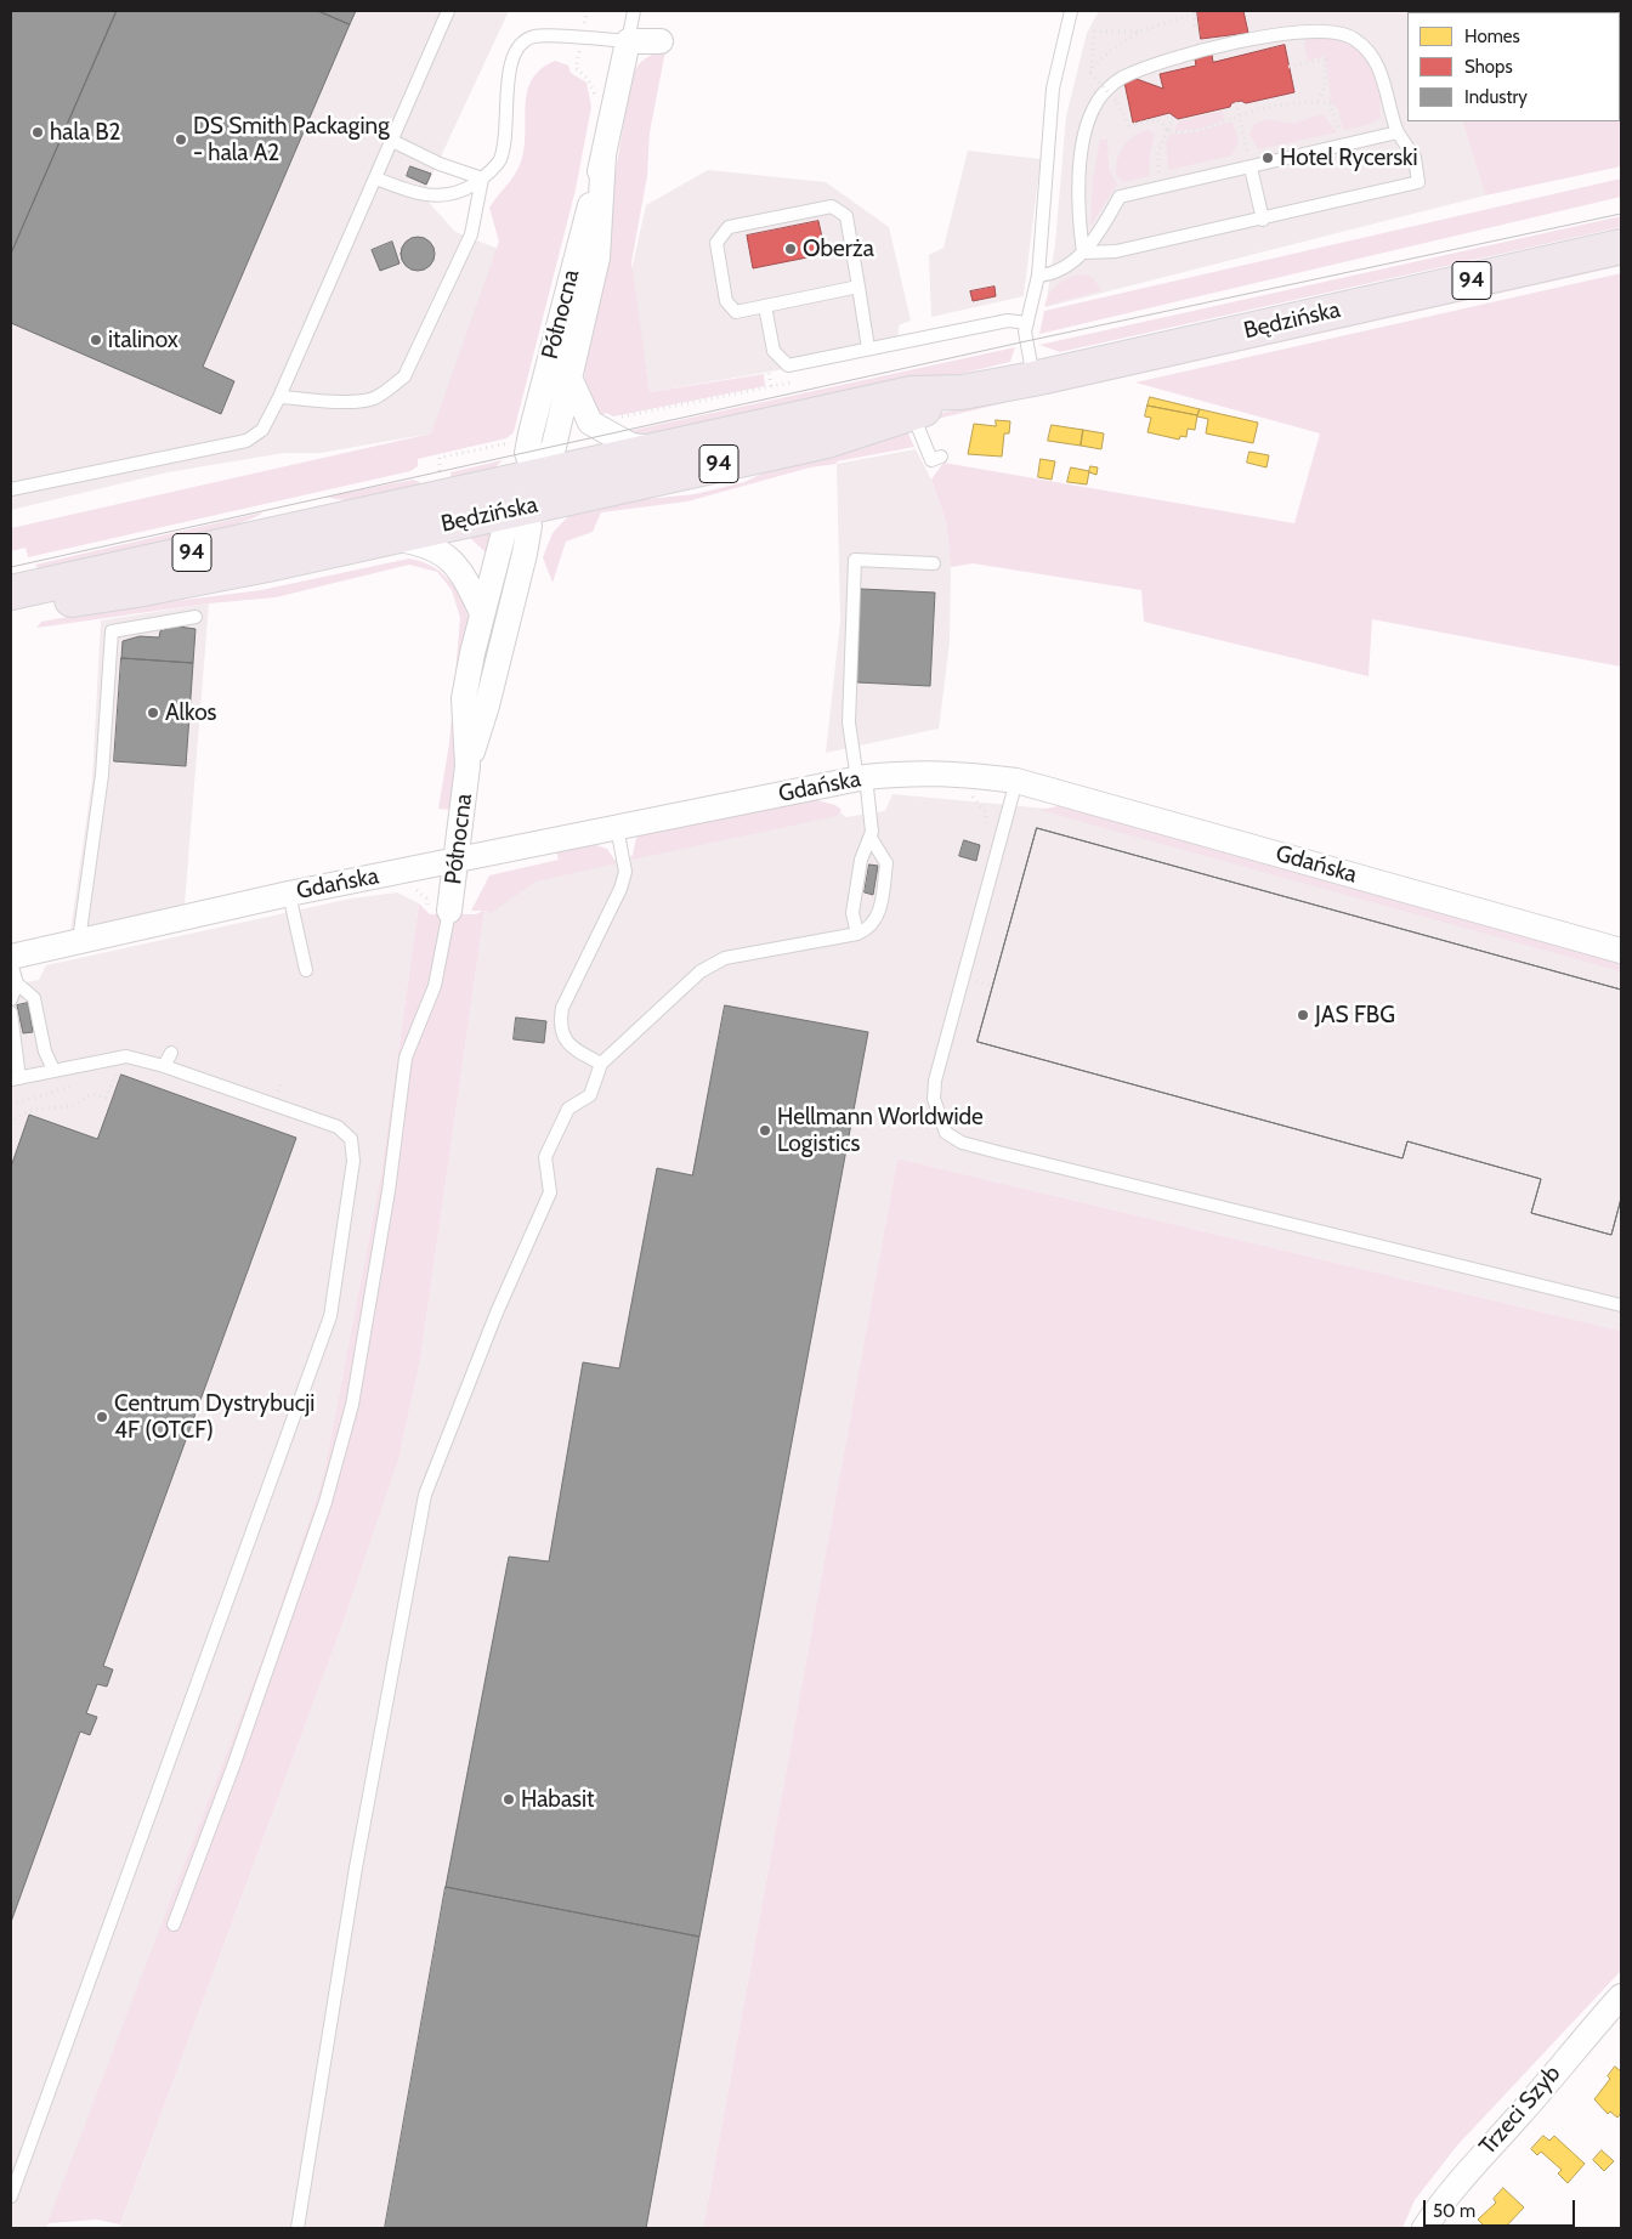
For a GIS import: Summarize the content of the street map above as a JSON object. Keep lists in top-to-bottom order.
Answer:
{
  "streets": {
    "main road": ["94", "Będzińska"],
    "street": ["Północna", "Gdańska", "Trzeci Szyb"]
  },
  "crossings": [
    ["Północna", "Będzińska"],
    ["Północna", "Gdańska"]
  ],
  "places": [
    "hala B2",
    "DS Smith Packaging - hala A2",
    "Hotel Rycerski",
    "Oberża",
    "italinox",
    "Alkos",
    "JAS FBG",
    "Hellmann Worldwide Logistics",
    "Centrum Dystrybucji 4F (OTCF)",
    "Habasit"
  ],
  "legend": ["Homes", "Shops", "Industry"],
  "scale_bar": "50 m"
}
